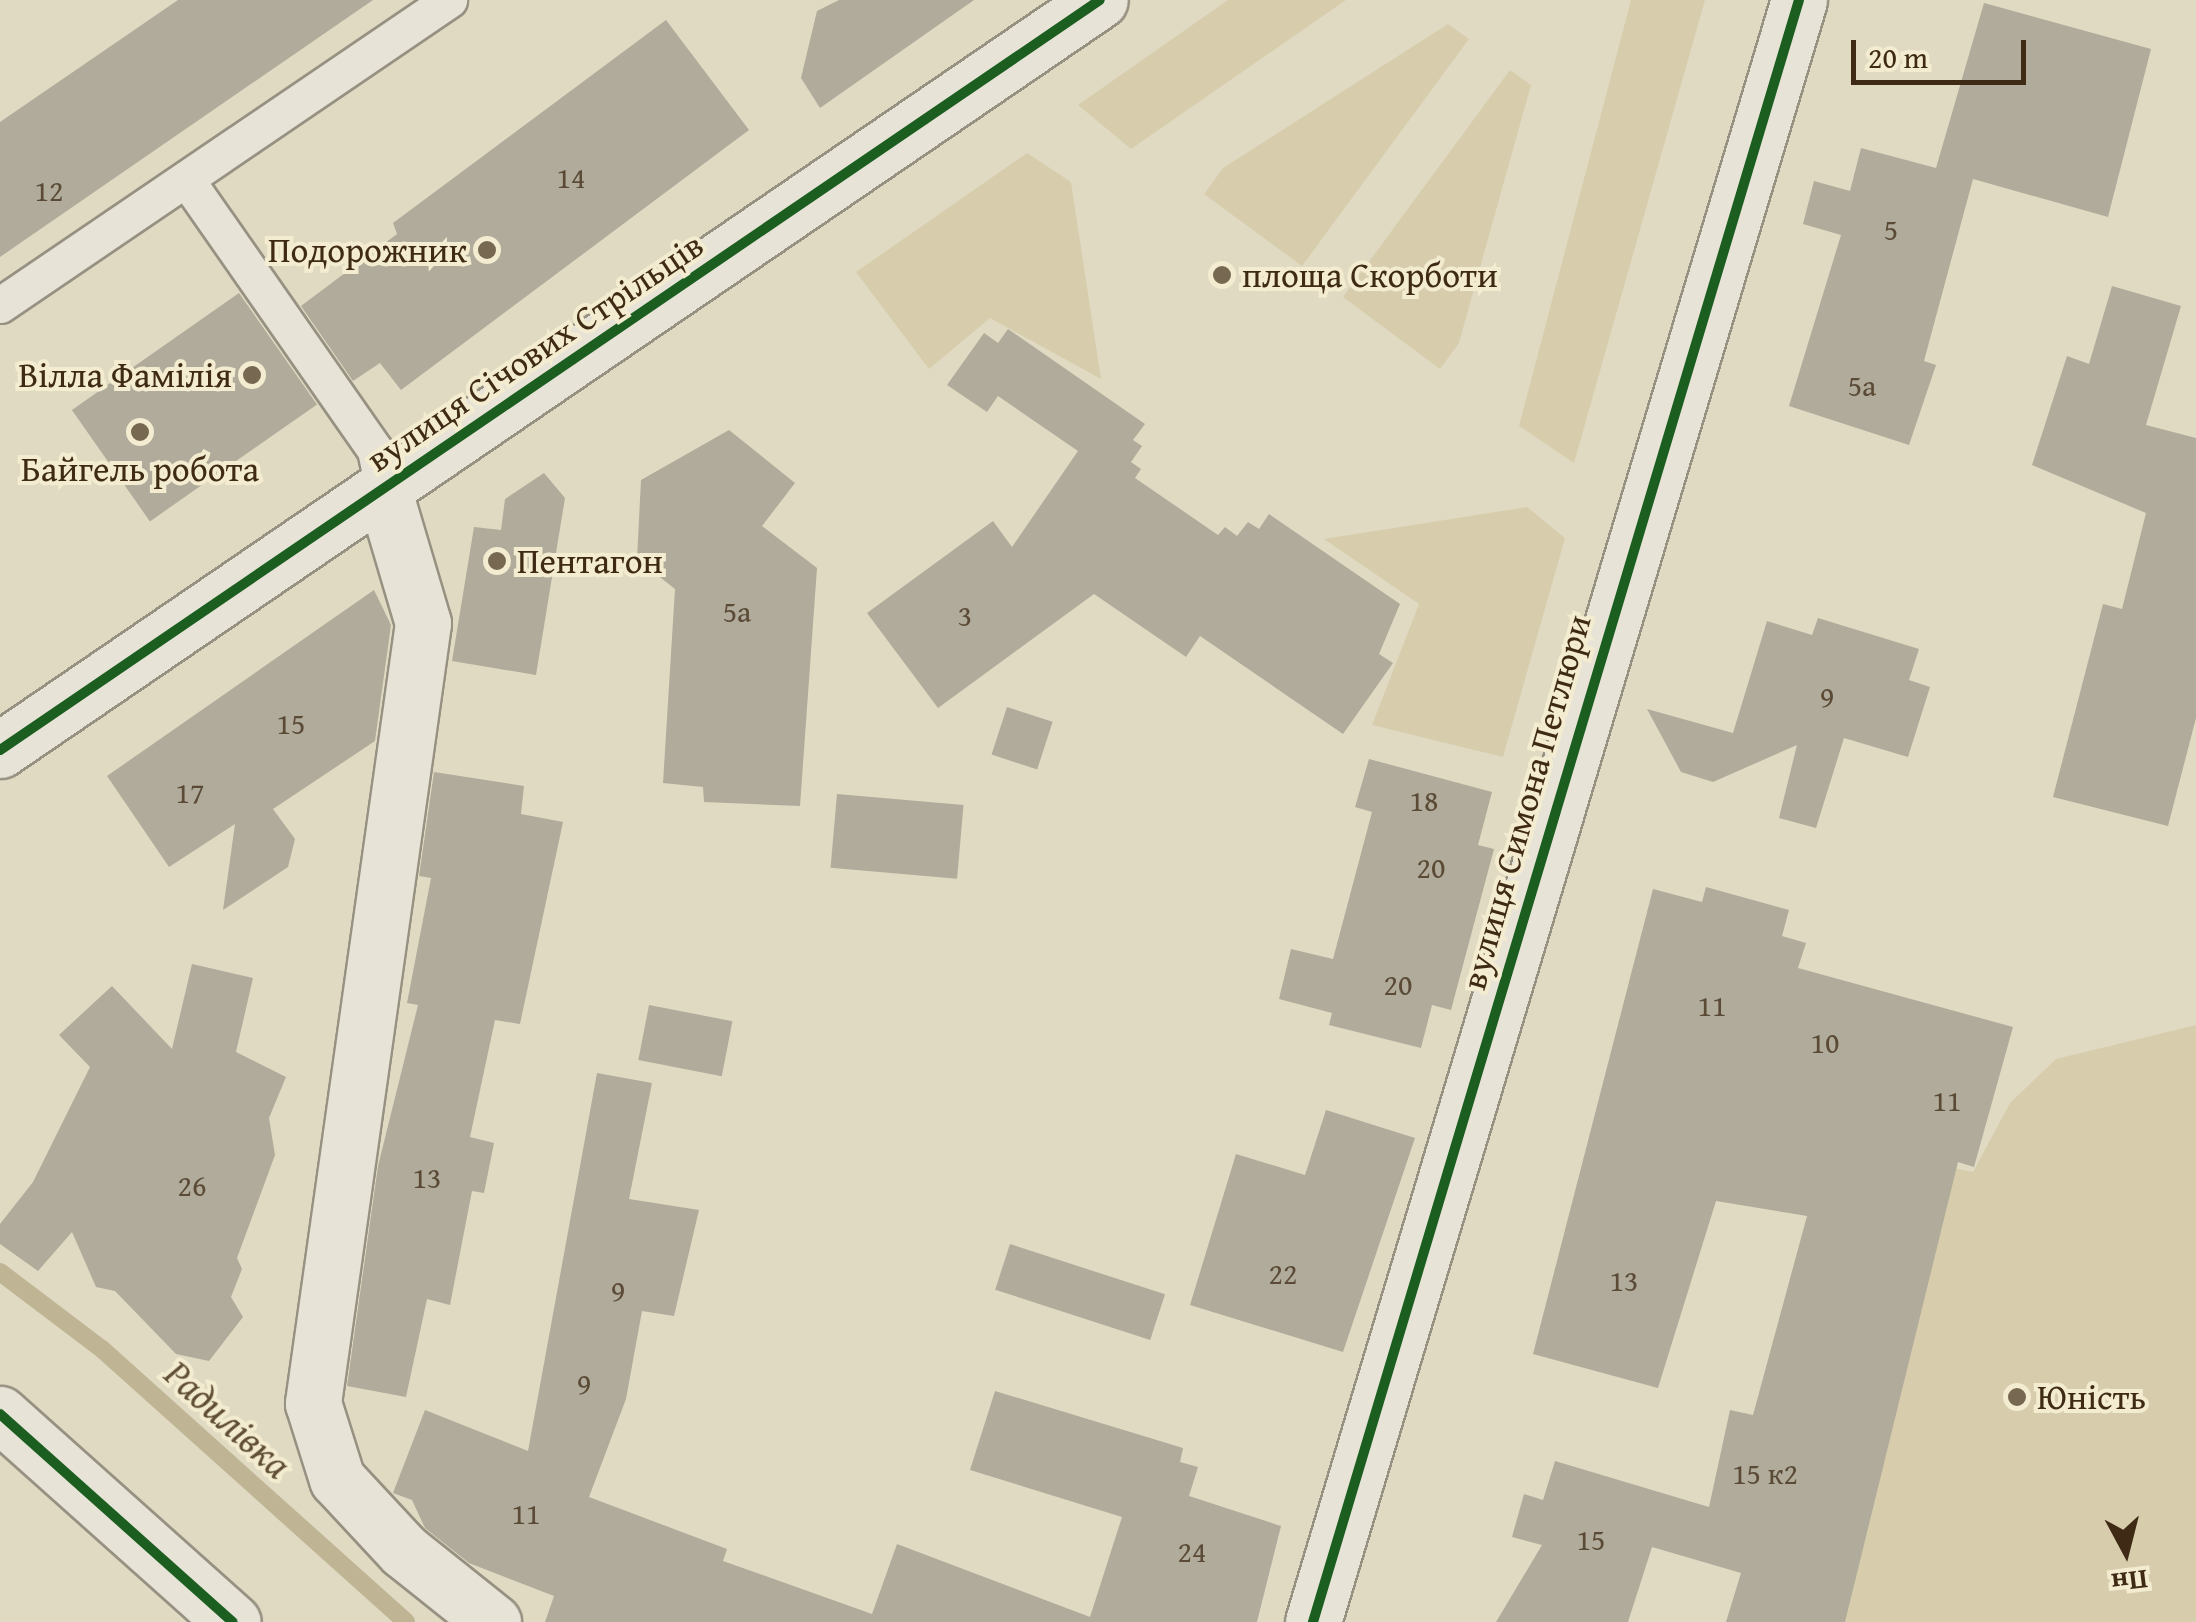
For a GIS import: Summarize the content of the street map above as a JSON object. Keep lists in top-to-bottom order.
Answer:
{
  "streets": {
    "street": ["вулиця Січових Стрільців", "вулиця Симона Петлюри"]
  },
  "water": ["Радилівка"],
  "places": [
    "Подорожник",
    "площа Скорботи",
    "Вілла Фамілія",
    "Байгель робота",
    "Пентагон",
    "Юність"
  ],
  "house_numbers": [
    "14",
    "12",
    "5",
    "5а",
    "5а",
    "3",
    "9",
    "15",
    "17",
    "18",
    "20",
    "20",
    "11",
    "10",
    "11",
    "13",
    "26",
    "22",
    "13",
    "9",
    "9",
    "15 к2",
    "11",
    "15",
    "24"
  ],
  "scale_bar": "20 m",
  "north": "bottom"
}
